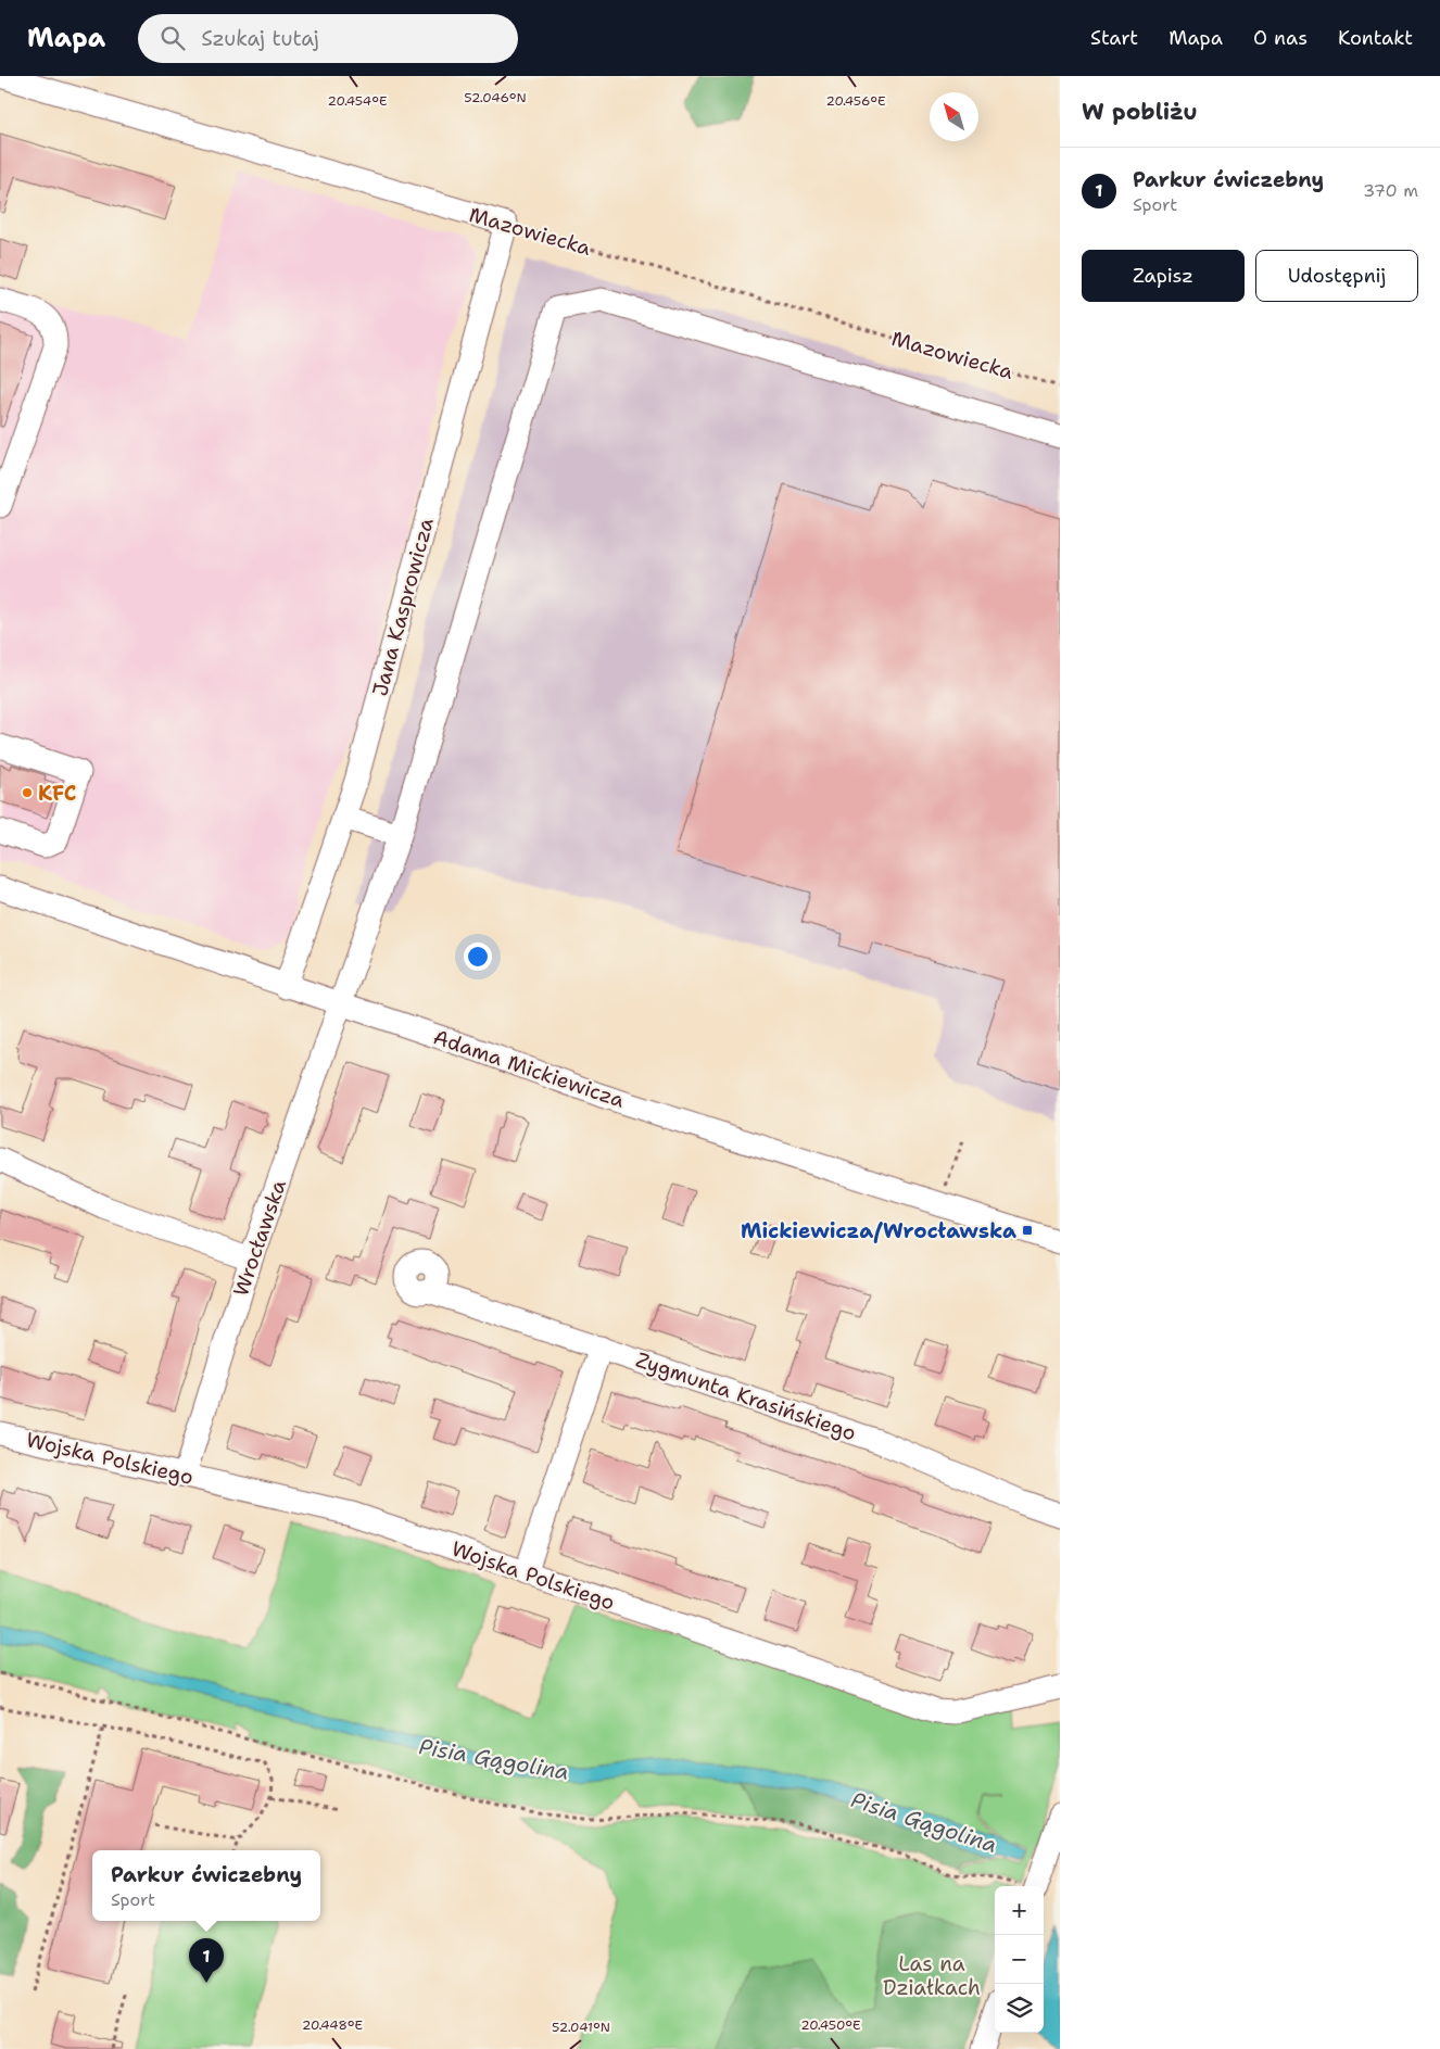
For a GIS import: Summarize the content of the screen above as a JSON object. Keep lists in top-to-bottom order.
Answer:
{
  "streets": {
    "street": [
      "Mazowiecka",
      "Jana Kasprowicza",
      "Adama Mickiewicza",
      "Wrocławska",
      "Zygmunta Krasińskiego",
      "Wojska Polskiego"
    ]
  },
  "crossings": [
    ["Mazowiecka", "Jana Kasprowicza"],
    ["Jana Kasprowicza", "Adama Mickiewicza"],
    ["Adama Mickiewicza", "Wrocławska"],
    ["Wrocławska", "Wojska Polskiego"]
  ],
  "water": ["Pisia Gągolina"],
  "parks": ["Las na Działkach"],
  "places": {
    "other": ["KFC"],
    "transit": ["Mickiewicza/Wrocławska"]
  },
  "north": "top left",
  "page": {
    "header": "Mapa",
    "search": "Szukaj tutaj",
    "nav": [
      "Start",
      "Mapa",
      "O nas",
      "Kontakt"
    ],
    "heading": "W pobliżu",
    "list": [
      {
        "mark": "1",
        "name": "Parkur ćwiczebny",
        "note": "Sport",
        "value": "370 m"
      }
    ],
    "buttons": ["Zapisz", "Udostępnij"],
    "popup": ["Parkur ćwiczebny", "Sport"],
    "map_buttons": ["+", "−"],
    "pins": "1"
  },
  "coordinates": [
    "52.046°N",
    "20.454°E",
    "20.456°E",
    "20.448°E",
    "20.450°E",
    "52.041°N"
  ]
}
